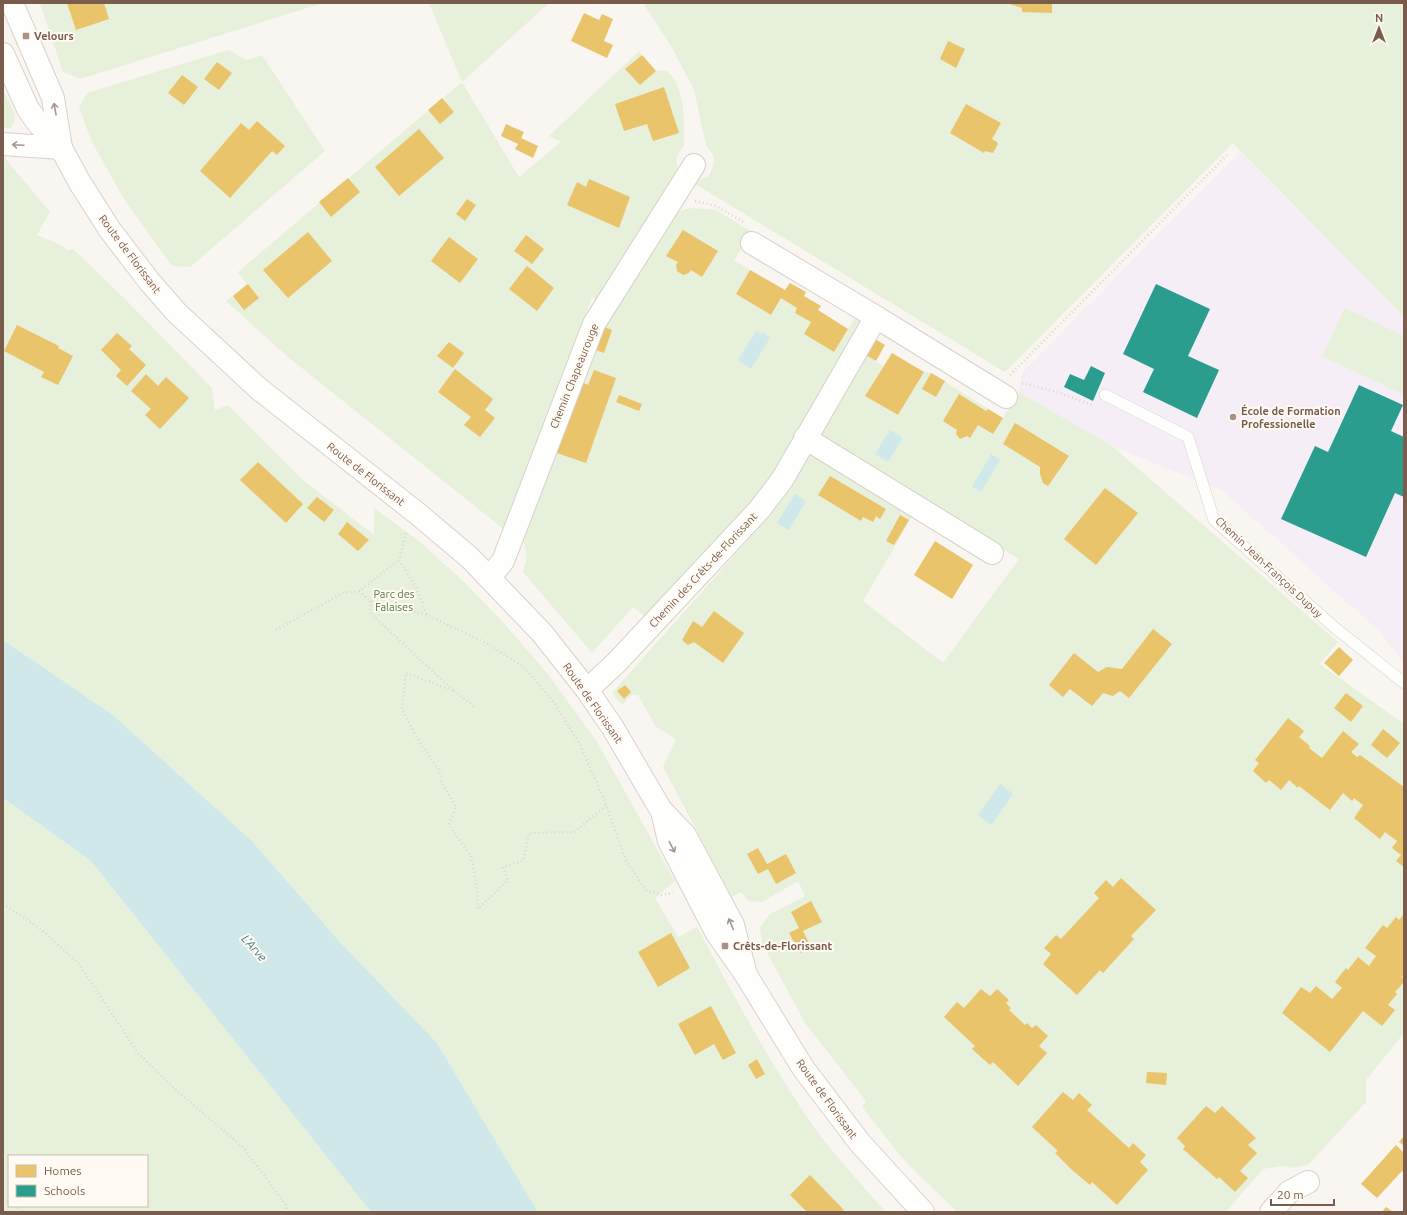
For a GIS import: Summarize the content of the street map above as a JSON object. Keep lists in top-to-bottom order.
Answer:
{
  "streets": {
    "main road": ["Route de Florissant", "Chemin Chapeaurouge", "Chemin des Crêts-de-Florissant"],
    "lane": ["Chemin Jean-François Dupuy"]
  },
  "crossings": [
    ["Route de Florissant", "Chemin Chapeaurouge"],
    ["Route de Florissant", "Chemin des Crêts-de-Florissant"]
  ],
  "water": ["L'Arve"],
  "parks": ["Parc des Falaises"],
  "places": {
    "transit": ["Velours", "Crêts-de-Florissant"],
    "other": ["École de Formation Professionelle"]
  },
  "legend": ["Homes", "Schools"],
  "scale_bar": "20 m",
  "north": "top"
}
